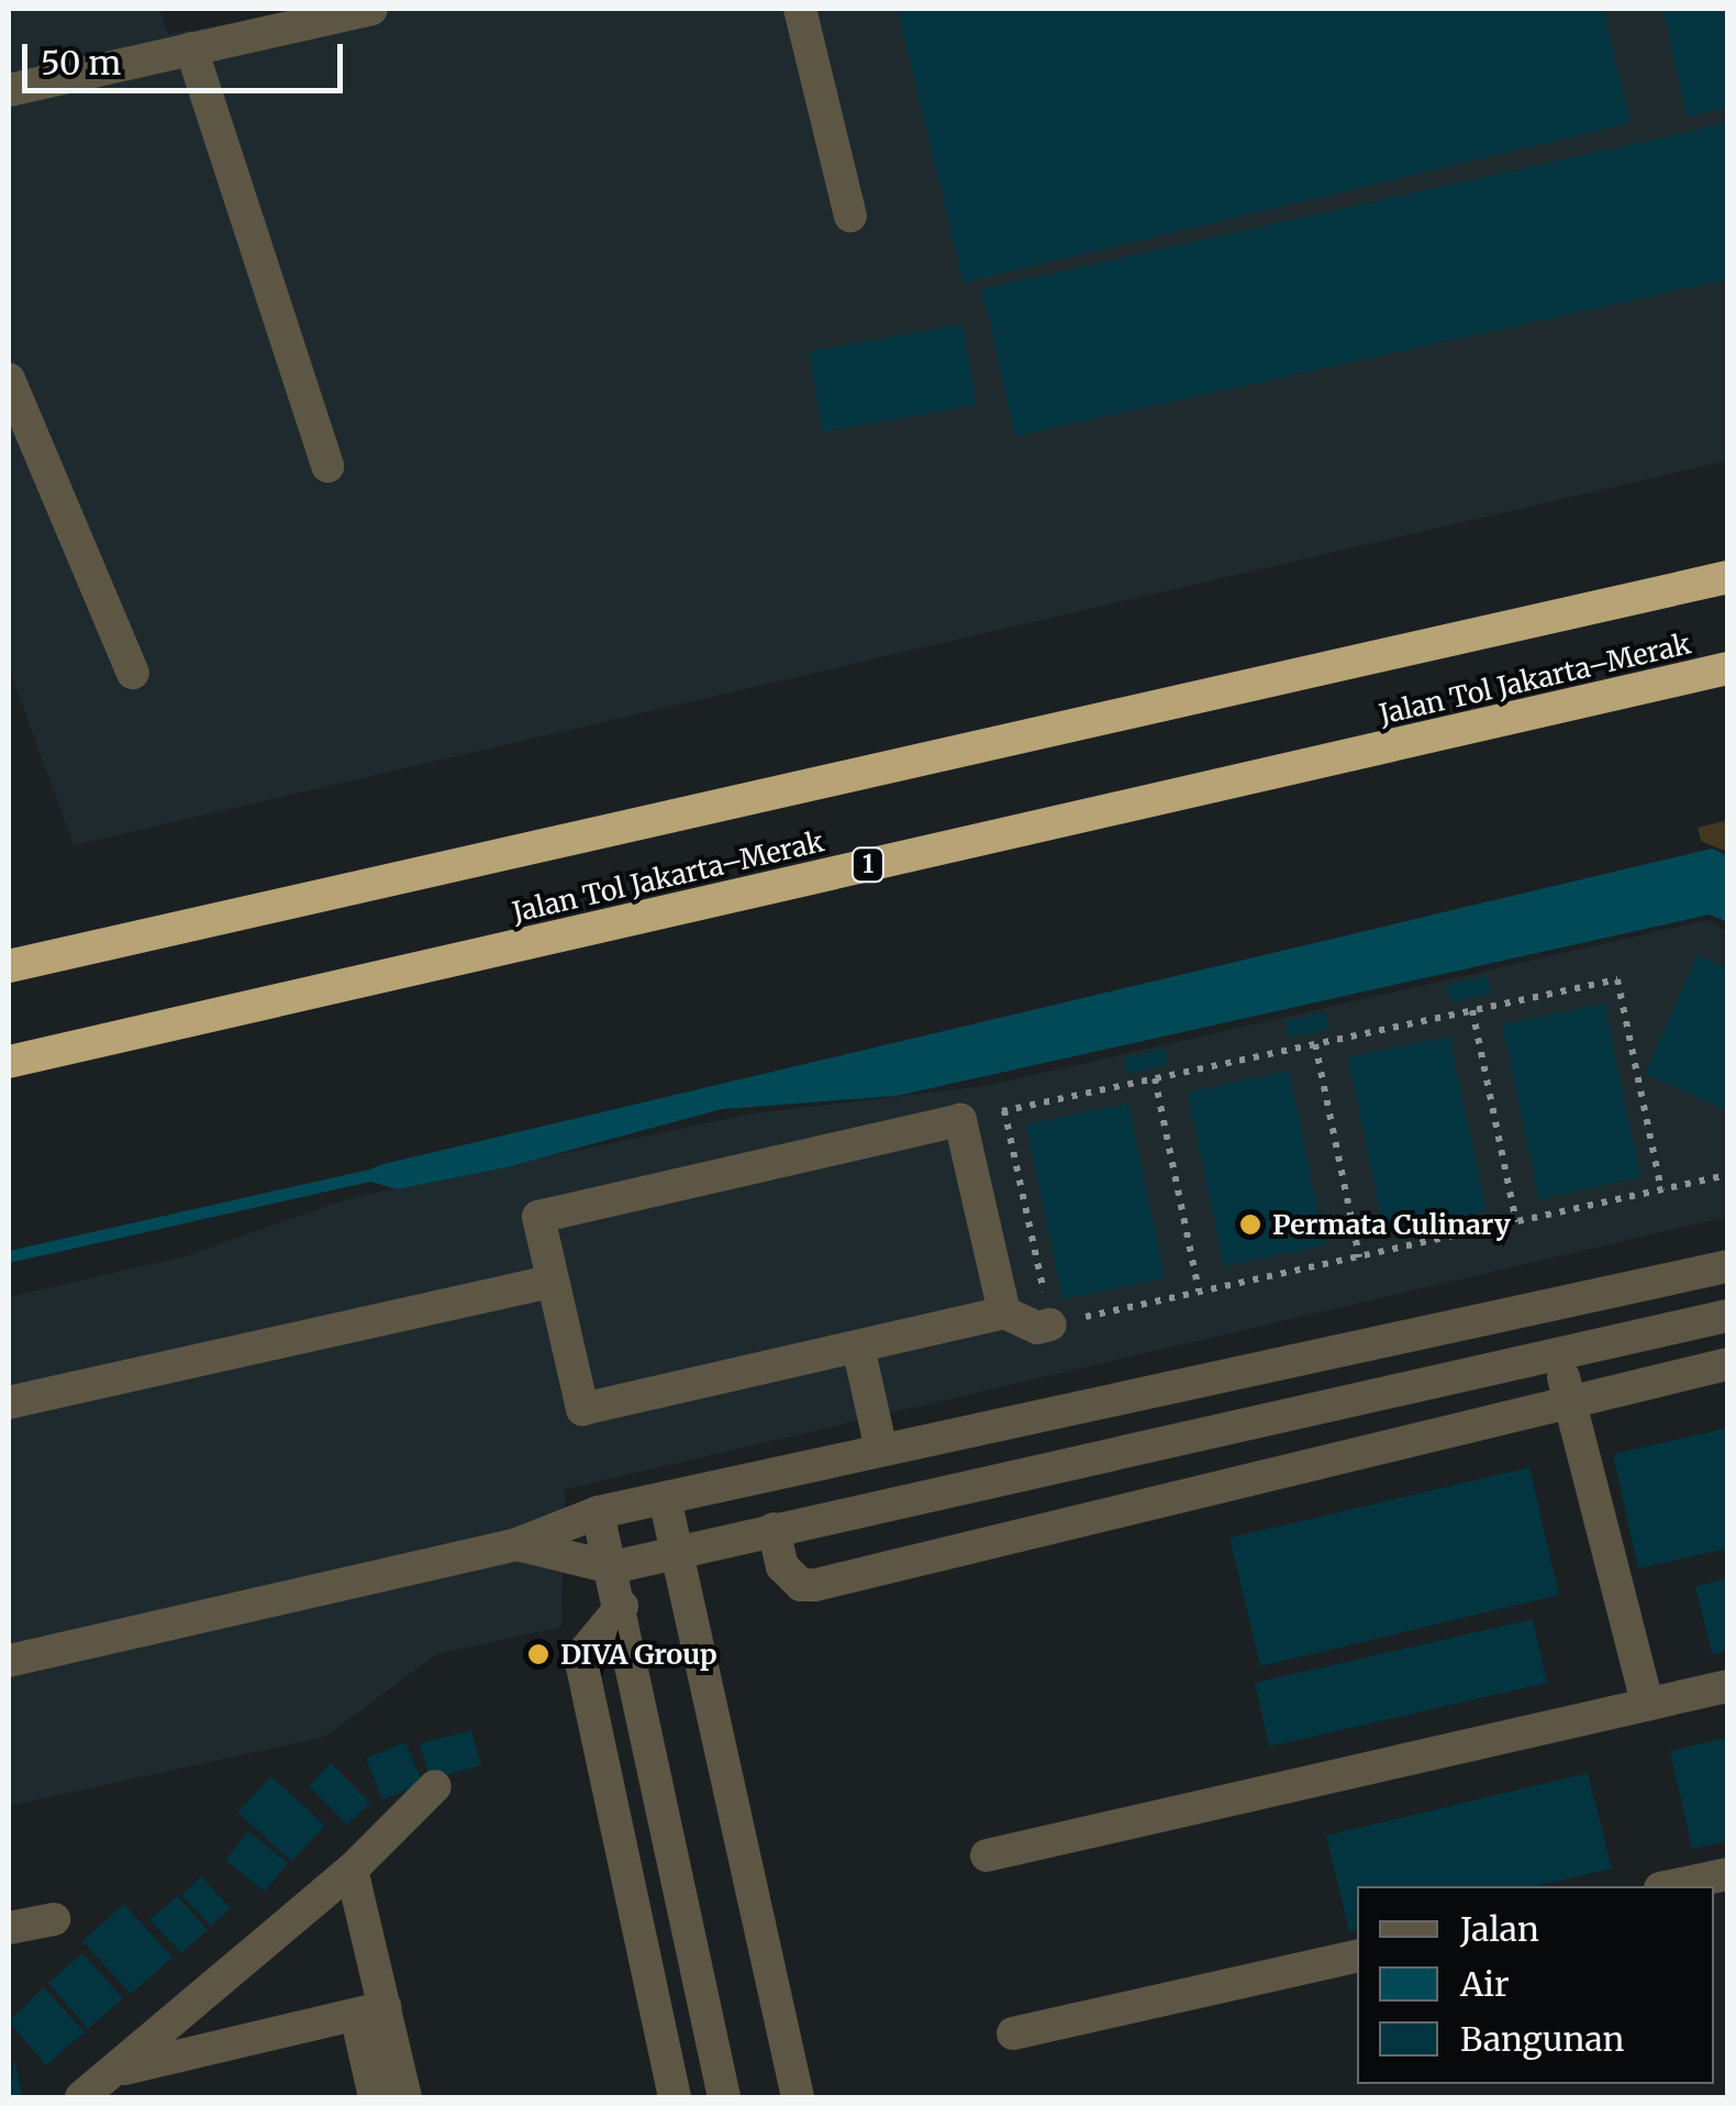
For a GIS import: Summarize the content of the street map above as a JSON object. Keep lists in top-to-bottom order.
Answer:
{
  "streets": {
    "highway": ["Jalan Tol Jakarta–Merak", "1"]
  },
  "places": ["Permata Culinary", "DIVA Group"],
  "legend": ["Jalan", "Air", "Bangunan"],
  "scale_bar": "50 m"
}
